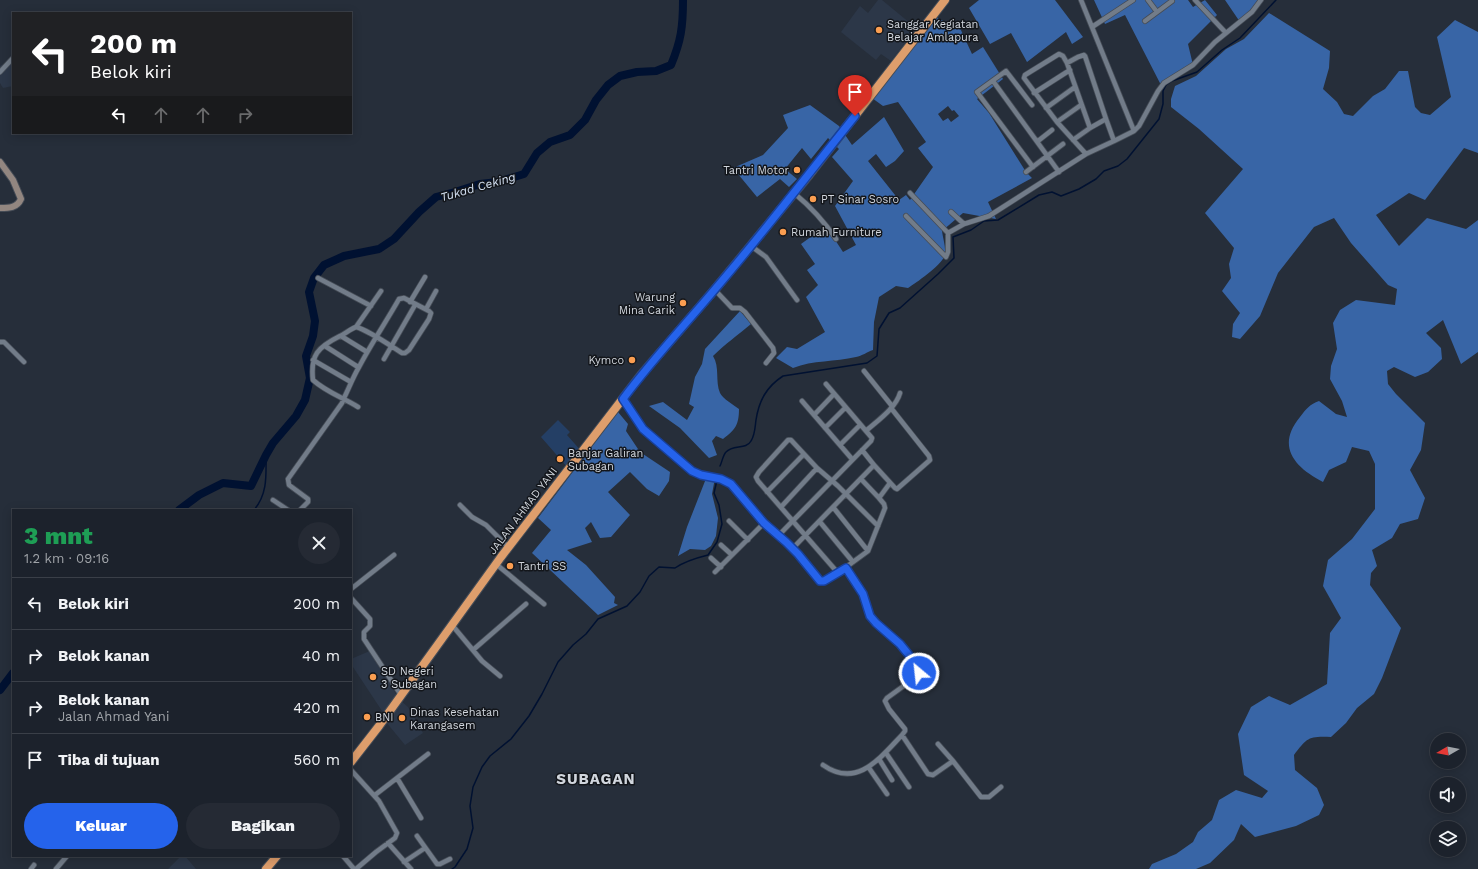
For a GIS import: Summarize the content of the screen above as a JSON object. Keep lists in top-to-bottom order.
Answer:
{
  "streets": {
    "highway": ["JALAN AHMAD YANI"]
  },
  "districts": ["SUBAGAN"],
  "water": ["Tukad Ceking"],
  "places": [
    "Sanggar Kegiatan Belajar Amlapura",
    "Tantri Motor",
    "PT Sinar Sosro",
    "Rumah Furniture",
    "Warung Mina Carik",
    "Kymco",
    "Banjar Galiran Subagan",
    "Tantri SS",
    "SD Negeri 3 Subagan",
    "BNI",
    "Dinas Kesehatan Karangasem"
  ],
  "north": "left",
  "page": {
    "turn": ["200 m", "Belok kiri"],
    "heading": ["3 mnt", "1.2 km · 09:16"],
    "list": [
      {
        "name": "Belok kiri",
        "value": "200 m"
      },
      {
        "name": "Belok kanan",
        "value": "40 m"
      },
      {
        "name": "Belok kanan",
        "note": "Jalan Ahmad Yani",
        "value": "420 m"
      },
      {
        "name": "Tiba di tujuan",
        "value": "560 m"
      }
    ],
    "buttons": ["Keluar", "Bagikan"]
  }
}
